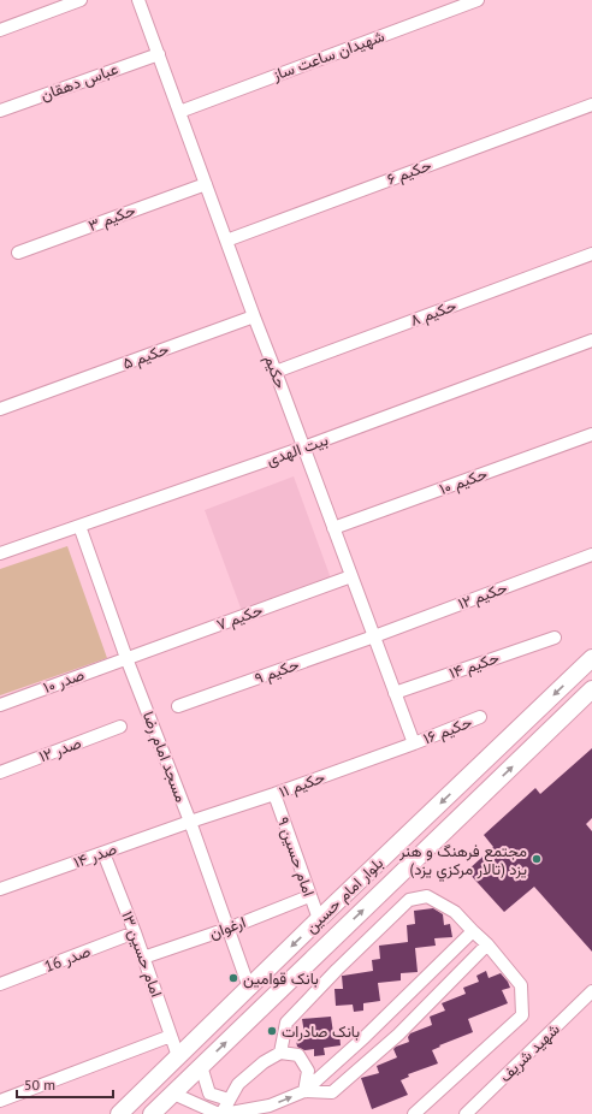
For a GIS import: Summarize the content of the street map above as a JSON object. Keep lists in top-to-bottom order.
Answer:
{
  "streets": {
    "main road": ["بلوار امام حسین"],
    "street": [
      "شهیدان ساعت ساز",
      "عباس دهقان",
      "حکیم ۶",
      "حکیم ۳",
      "حکیم ۸",
      "حکیم ۵",
      "حکیم",
      "بیت الهدی",
      "حکیم ۱۰",
      "حکیم ۱۲",
      "حکیم ۷",
      "حکیم ۱۴",
      "حکیم ۹",
      "صدر ۱۰",
      "حکیم ۱۶",
      "صدر ۱۲",
      "مسجد امام رضا",
      "حکیم ۱۱",
      "صدر ۱۴",
      "امام حسین ۹",
      "ارغوان",
      "امام حسین ۱۳",
      "صدر 16",
      "شهید شریف"
    ]
  },
  "crossings": [
    ["شهیدان ساعت ساز", "حکیم"],
    ["عباس دهقان", "حکیم"],
    ["حکیم ۶", "حکیم"],
    ["حکیم ۳", "حکیم"],
    ["حکیم ۸", "حکیم"],
    ["حکیم ۵", "حکیم"],
    ["حکیم", "بیت الهدی"],
    ["حکیم", "حکیم ۱۰"],
    ["حکیم", "حکیم ۱۲"],
    ["حکیم", "حکیم ۷"],
    ["حکیم", "حکیم ۱۴"],
    ["حکیم", "حکیم ۹"],
    ["حکیم", "حکیم ۱۶"],
    ["حکیم", "حکیم ۱۱"],
    ["بیت الهدی", "مسجد امام رضا"],
    ["حکیم ۱۲", "حکیم ۹"],
    ["حکیم ۷", "صدر ۱۰"],
    ["حکیم ۷", "مسجد امام رضا"],
    ["صدر ۱۰", "مسجد امام رضا"],
    ["حکیم ۱۶", "حکیم ۱۱"],
    ["مسجد امام رضا", "حکیم ۱۱"],
    ["مسجد امام رضا", "صدر ۱۴"],
    ["مسجد امام رضا", "بلوار امام حسین"],
    ["مسجد امام رضا", "ارغوان"],
    ["حکیم ۱۱", "صدر ۱۴"],
    ["حکیم ۱۱", "امام حسین ۹"],
    ["صدر ۱۴", "امام حسین ۱۳"],
    ["امام حسین ۹", "بلوار امام حسین"],
    ["امام حسین ۹", "ارغوان"],
    ["بلوار امام حسین", "امام حسین ۱۳"],
    ["ارغوان", "امام حسین ۱۳"],
    ["امام حسین ۱۳", "صدر 16"]
  ],
  "places": ["مجتمع فرهنگ و هنر یزد (تالار مركزي یزد)", "بانک قوامین", "بانک صادرات"],
  "scale_bar": "50 m"
}
